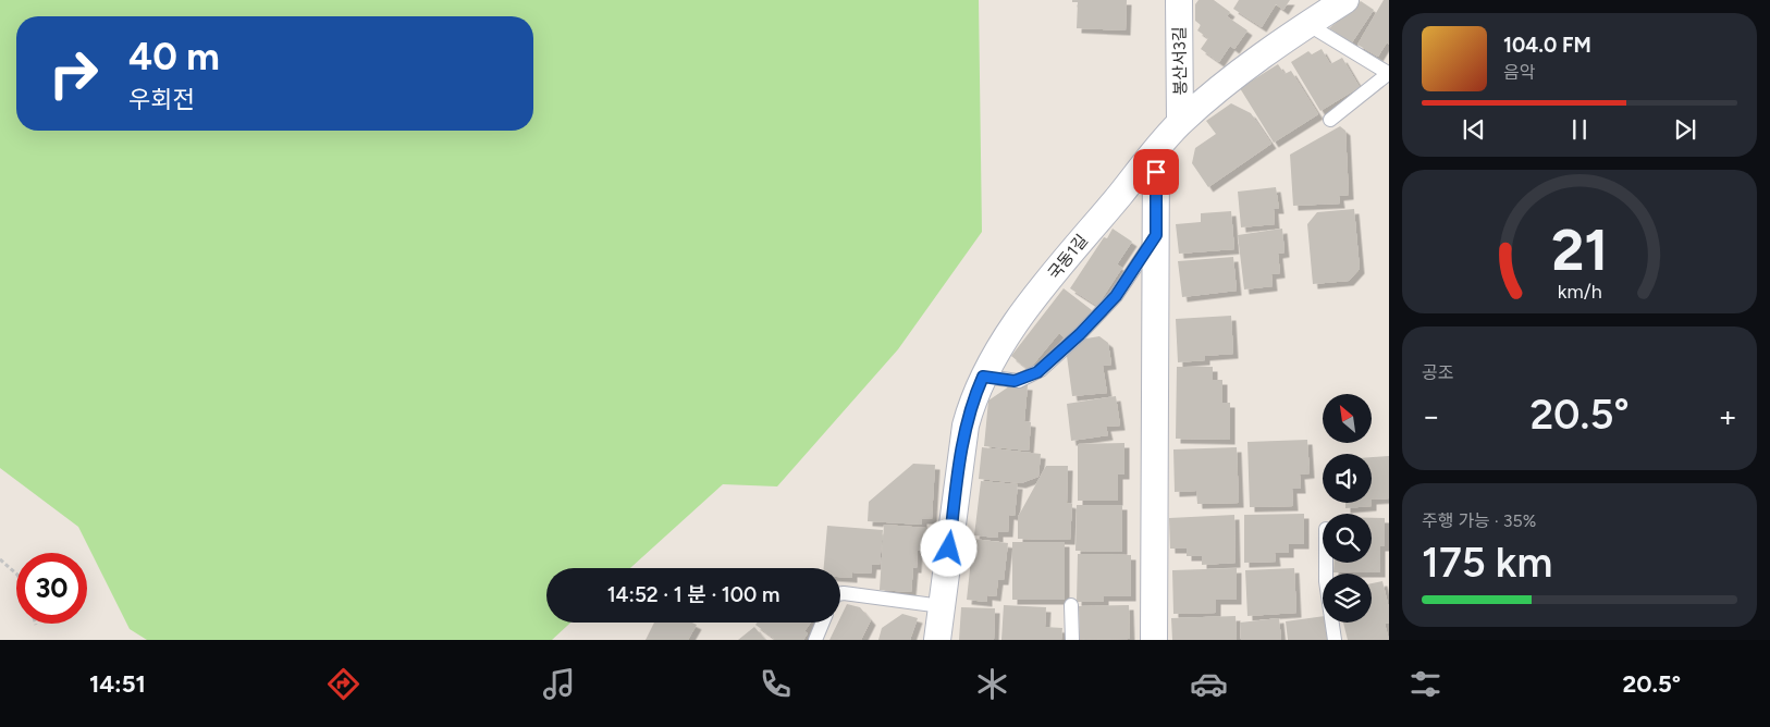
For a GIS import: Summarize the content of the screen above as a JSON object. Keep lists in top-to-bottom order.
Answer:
{
  "streets": {
    "street": ["봉산서3길", "국동1길"]
  },
  "crossings": [
    ["봉산서3길", "국동1길"]
  ],
  "north": "top left",
  "page": {
    "turn": ["40 m", "우회전"],
    "song": ["104.0 FM", "음악"],
    "tile": [
      "공조",
      ["주행 가능 · 35%", "175 km"]
    ],
    "heat": ["−", "20.5°", "+"],
    "limit": "30",
    "trip": "14:52 · 1 분 · 100 m",
    "tabs": ["14:51", "20.5°"],
    "gauge": ["21", "km/h"]
  }
}
